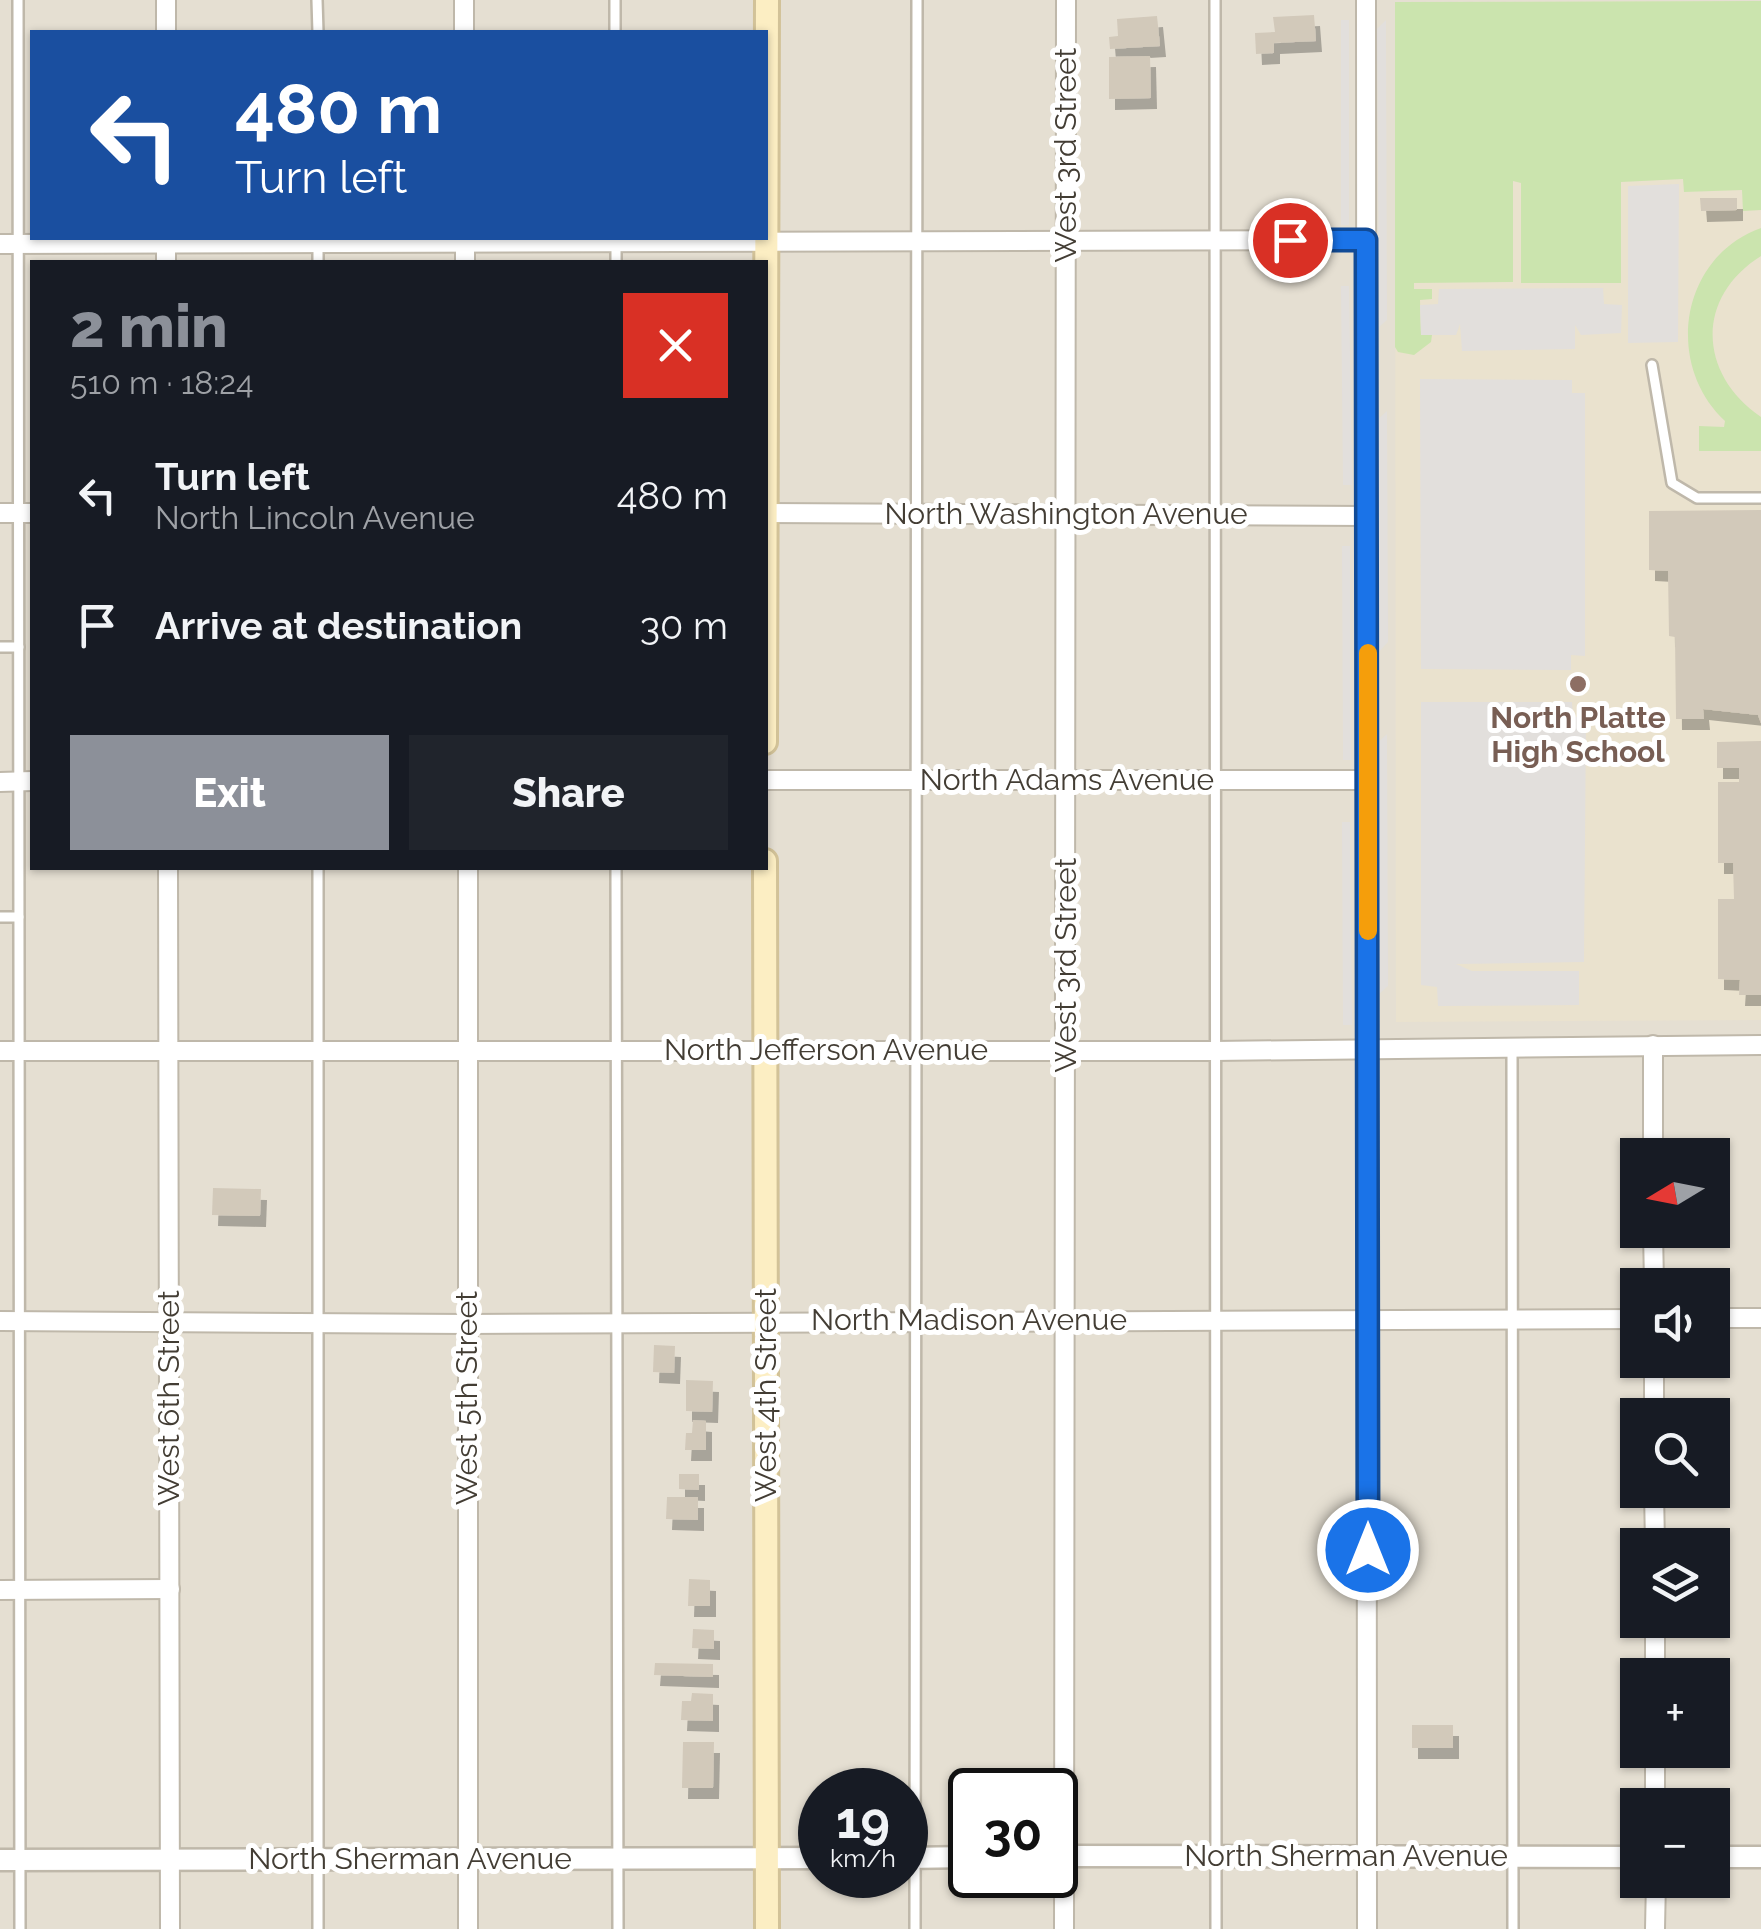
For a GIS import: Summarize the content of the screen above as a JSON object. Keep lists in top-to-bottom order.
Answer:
{
  "streets": {
    "main road": ["West 4th Street"],
    "street": [
      "West 3rd Street",
      "North Washington Avenue",
      "North Adams Avenue",
      "North Jefferson Avenue",
      "North Madison Avenue",
      "West 6th Street",
      "West 5th Street",
      "North Sherman Avenue"
    ]
  },
  "crossings": [
    ["West 3rd Street", "North Washington Avenue"],
    ["West 3rd Street", "North Adams Avenue"],
    ["West 3rd Street", "North Jefferson Avenue"],
    ["West 3rd Street", "North Madison Avenue"],
    ["North Jefferson Avenue", "West 4th Street"],
    ["North Jefferson Avenue", "West 6th Street"],
    ["North Jefferson Avenue", "West 5th Street"],
    ["North Madison Avenue", "West 4th Street"],
    ["North Madison Avenue", "West 6th Street"],
    ["North Madison Avenue", "West 5th Street"],
    ["West 4th Street", "North Sherman Avenue"],
    ["West 6th Street", "North Sherman Avenue"],
    ["West 5th Street", "North Sherman Avenue"]
  ],
  "places": ["North Platte High School"],
  "north": "left",
  "page": {
    "turn": ["480 m", "Turn left"],
    "heading": ["2 min", "510 m · 18:24"],
    "list": [
      {
        "name": "Turn left",
        "note": "North Lincoln Avenue",
        "value": "480 m"
      },
      {
        "name": "Arrive at destination",
        "value": "30 m"
      }
    ],
    "buttons": ["Exit", "Share"],
    "map_buttons": ["+", "−"],
    "speed": "19 km/h",
    "limit": "30"
  }
}
